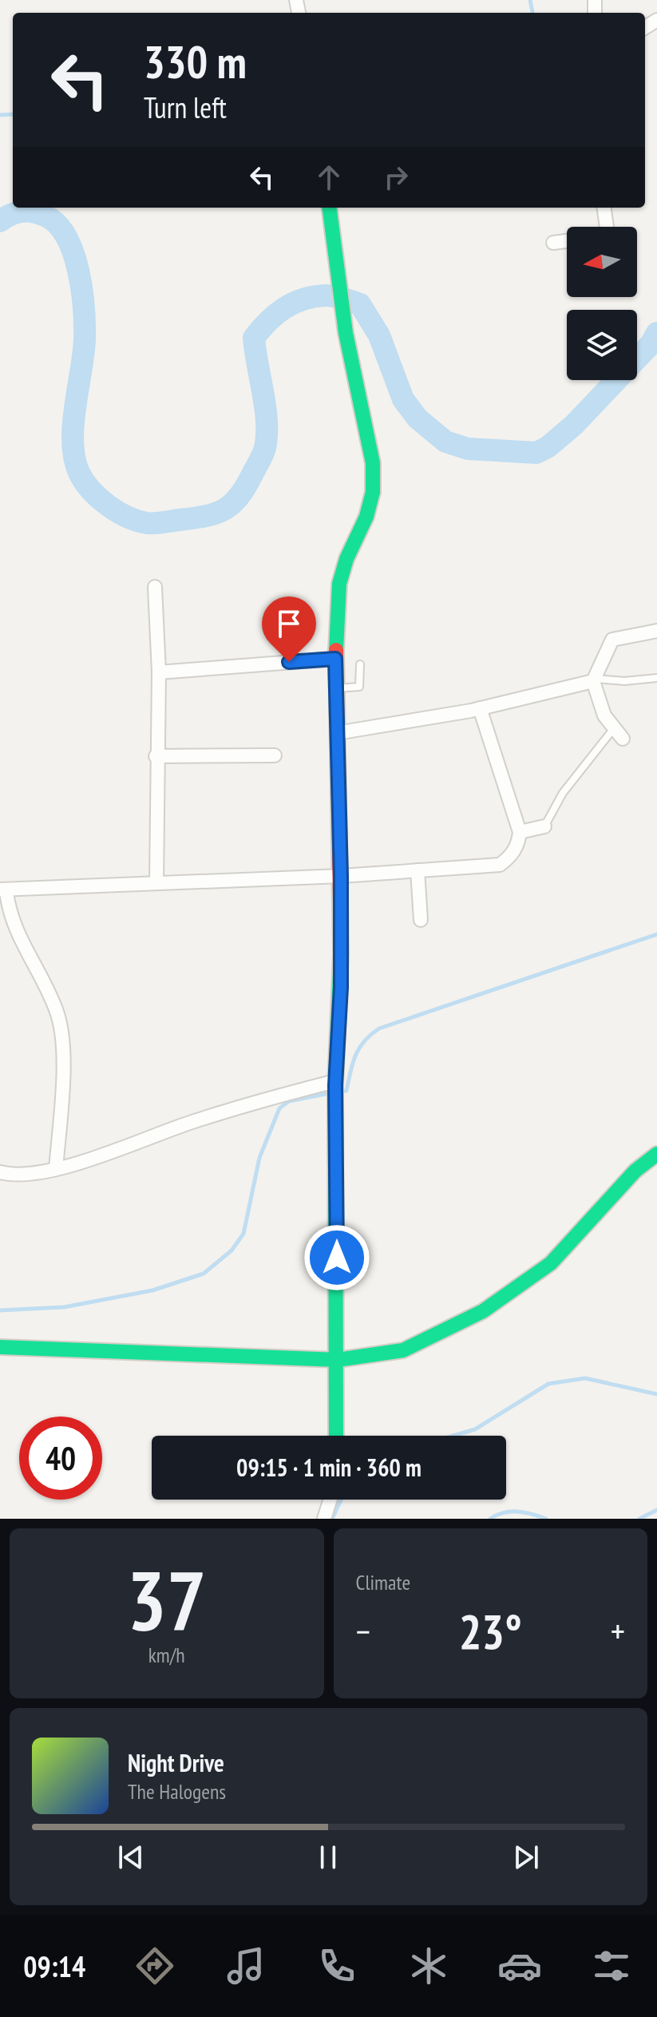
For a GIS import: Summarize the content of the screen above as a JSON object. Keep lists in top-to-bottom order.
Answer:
{
  "north": "left",
  "page": {
    "turn": ["330 m", "Turn left"],
    "limit": "40",
    "trip": "09:15 · 1 min · 360 m",
    "tile": [
      ["37", "km/h"],
      "Climate"
    ],
    "heat": ["−", "23°", "+"],
    "song": ["Night Drive", "The Halogens"],
    "tabs": "09:14"
  }
}
